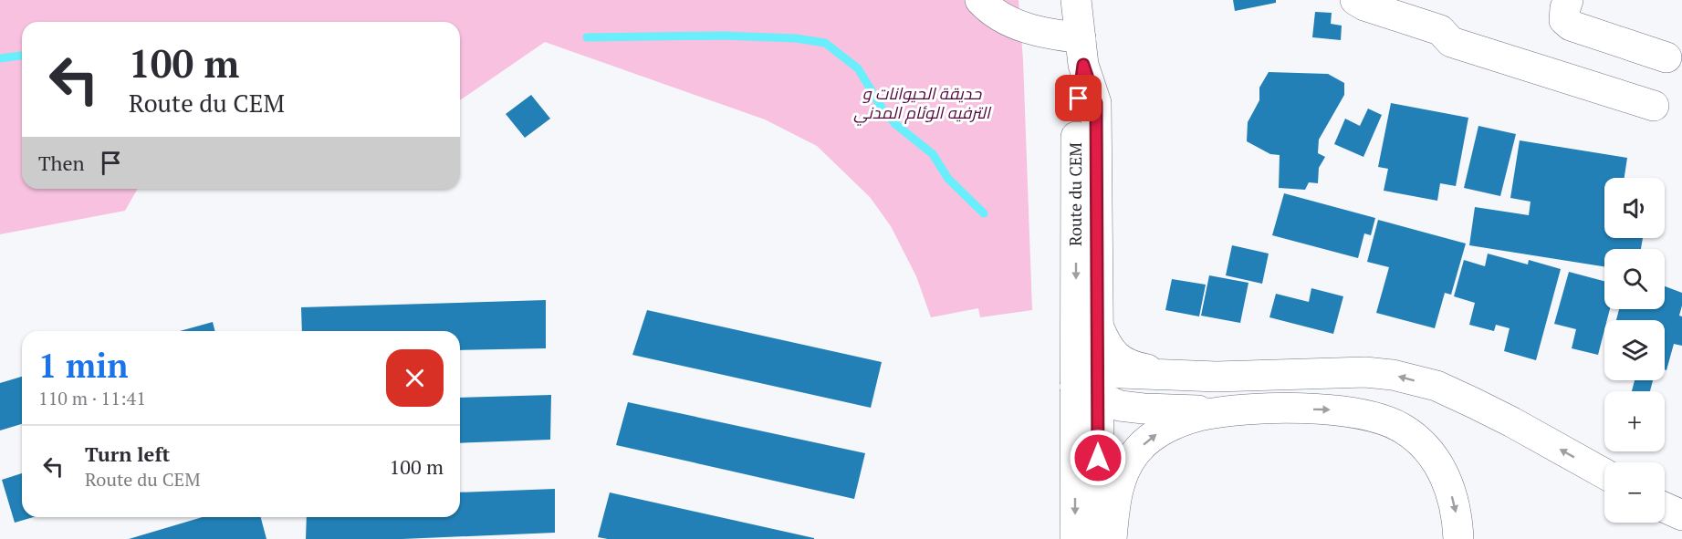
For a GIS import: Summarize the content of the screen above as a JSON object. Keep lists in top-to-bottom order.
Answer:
{
  "streets": {
    "main road": ["Route du CEM"]
  },
  "parks": ["حديقة الحيوانات و الترفيه الوئام المدني"],
  "page": {
    "turn": ["100 m", "Route du CEM"],
    "then": "Then",
    "map_buttons": ["+", "−"],
    "heading": ["1 min", "110 m · 11:41"],
    "list": [
      {
        "name": "Turn left",
        "note": "Route du CEM",
        "value": "100 m"
      }
    ]
  }
}
